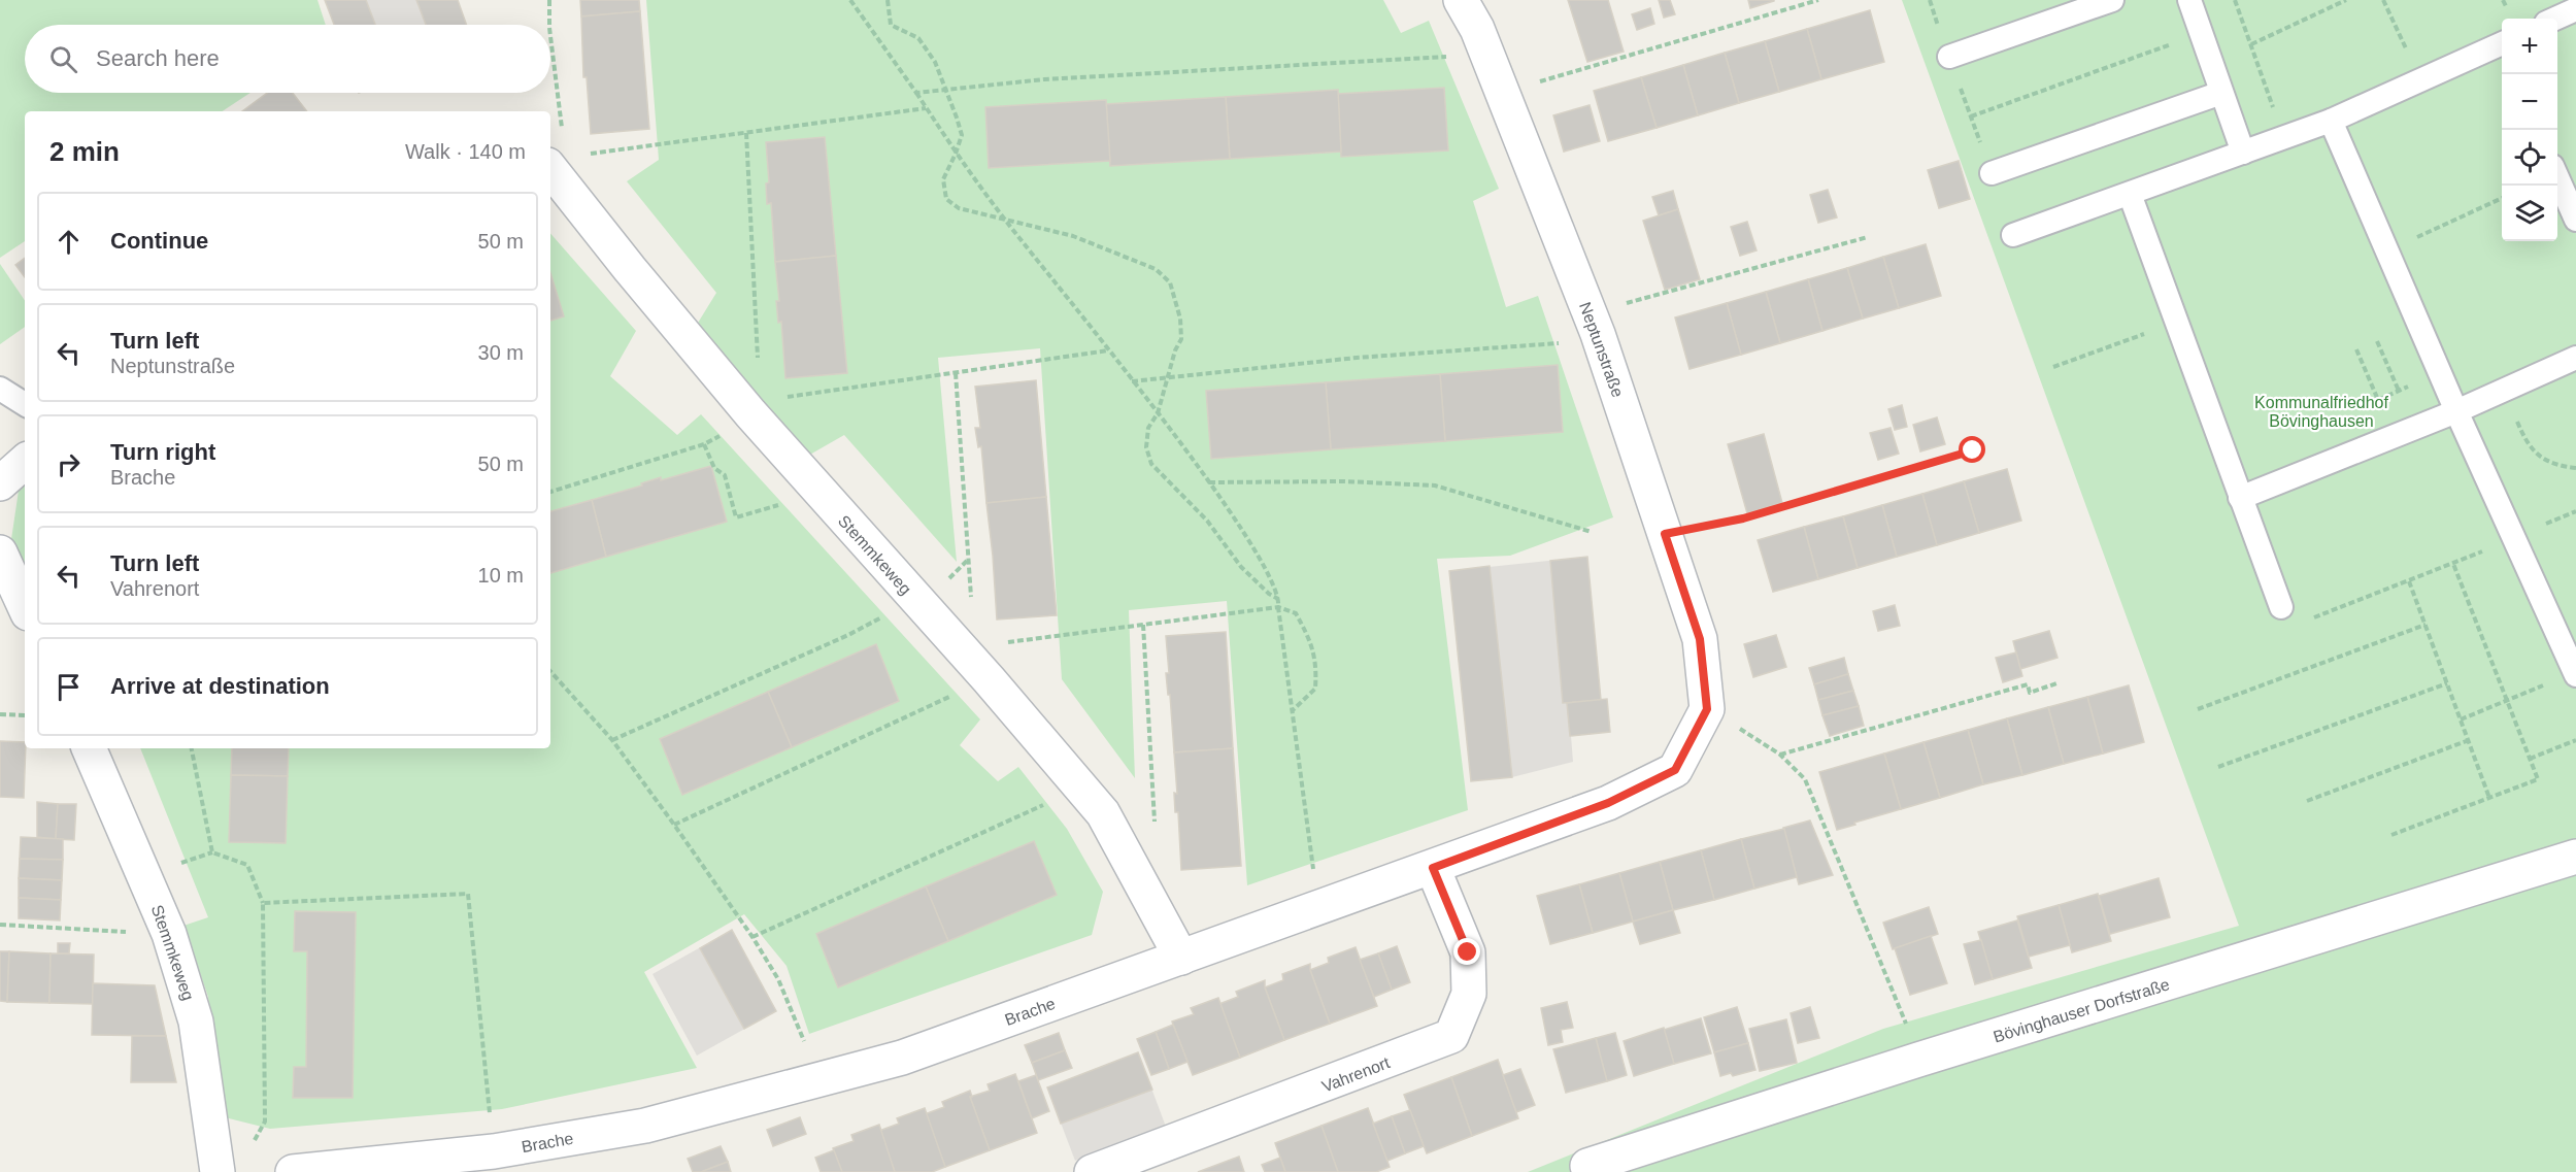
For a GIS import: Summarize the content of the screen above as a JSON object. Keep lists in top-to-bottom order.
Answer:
{
  "streets": {
    "street": [
      "Neptunstraße",
      "Stemmkeweg",
      "Bövinghauser Dorfstraße",
      "Brache",
      "Vahrenort"
    ]
  },
  "crossings": [
    ["Neptunstraße", "Brache"],
    ["Stemmkeweg", "Brache"],
    ["Brache", "Vahrenort"]
  ],
  "parks": ["Kommunalfriedhof Bövinghausen"],
  "page": {
    "map_buttons": ["+", "−"],
    "search": "Search here",
    "heading": ["2 min", "Walk · 140 m"],
    "list": [
      ["Continue", "50 m"],
      ["Turn left", "Neptunstraße", "30 m"],
      ["Turn right", "Brache", "50 m"],
      ["Turn left", "Vahrenort", "10 m"],
      "Arrive at destination"
    ]
  }
}
